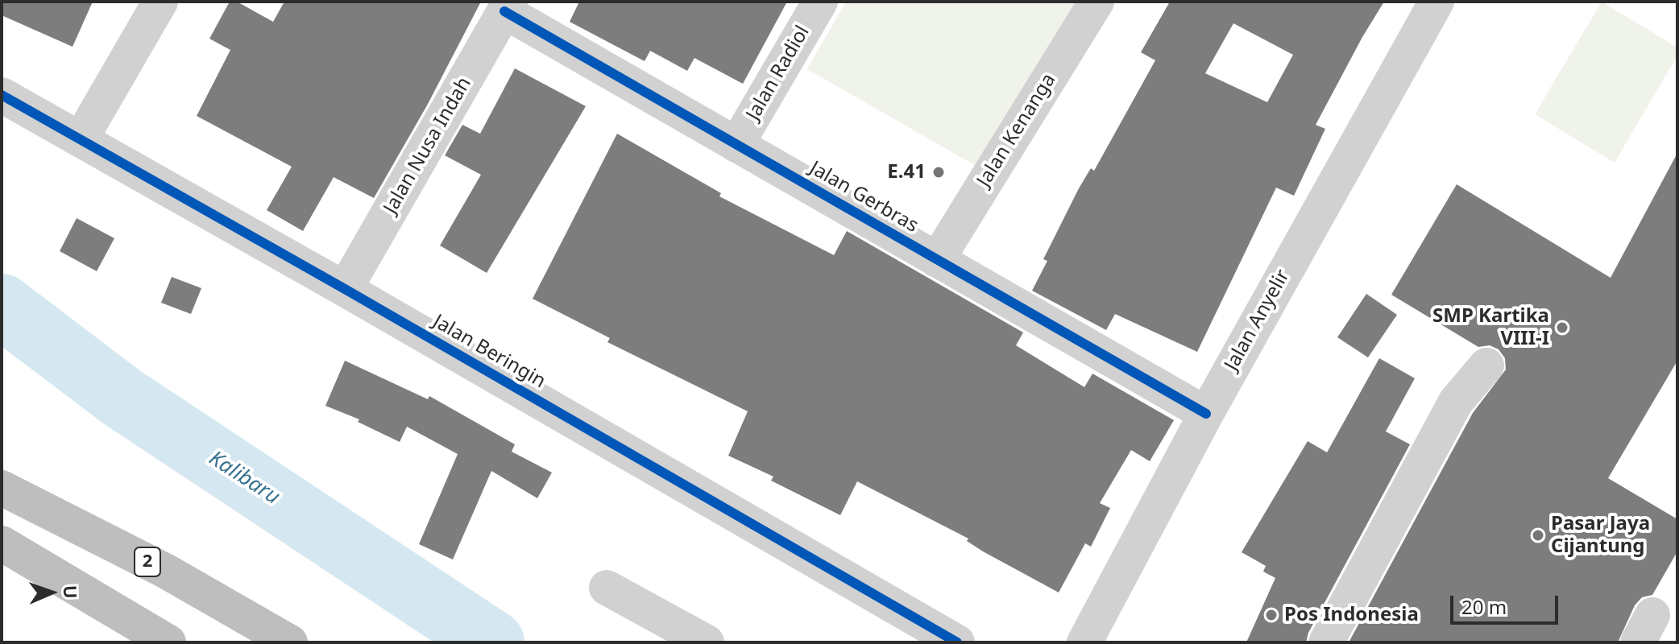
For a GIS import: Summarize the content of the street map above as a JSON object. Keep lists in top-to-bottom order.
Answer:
{
  "streets": {
    "highway": ["2"],
    "street": [
      "Jalan Radiol",
      "Jalan Kenanga",
      "Jalan Nusa Indah",
      "Jalan Gerbras",
      "Jalan Anyelir",
      "Jalan Beringin"
    ]
  },
  "crossings": [
    ["Jalan Radiol", "Jalan Gerbras"],
    ["Jalan Kenanga", "Jalan Gerbras"],
    ["Jalan Nusa Indah", "Jalan Gerbras"],
    ["Jalan Nusa Indah", "Jalan Beringin"],
    ["Jalan Gerbras", "Jalan Anyelir"]
  ],
  "water": ["Kalibaru"],
  "places": [
    "E.41",
    "SMP Kartika VIII-I",
    "Pasar Jaya Cijantung",
    "Pos Indonesia"
  ],
  "scale_bar": "20 m",
  "north": "right"
}
